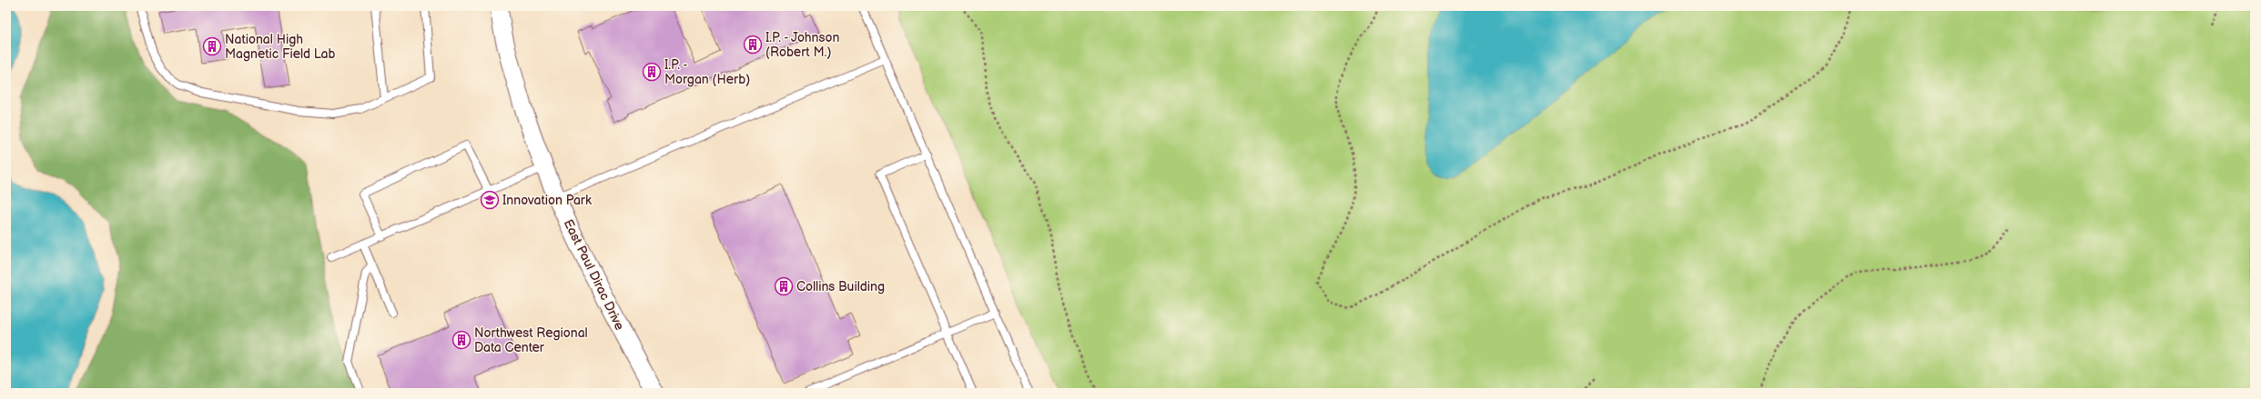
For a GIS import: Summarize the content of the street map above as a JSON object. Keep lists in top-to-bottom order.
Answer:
{
  "streets": {
    "street": ["East Paul Dirac Drive"]
  },
  "places": {
    "building": [
      "I.P. - Johnson (Robert M.)",
      "National High Magnetic Field Lab",
      "I.P. - Morgan (Herb)",
      "Collins Building",
      "Northwest Regional Data Center"
    ],
    "school or university": ["Innovation Park"]
  }
}
